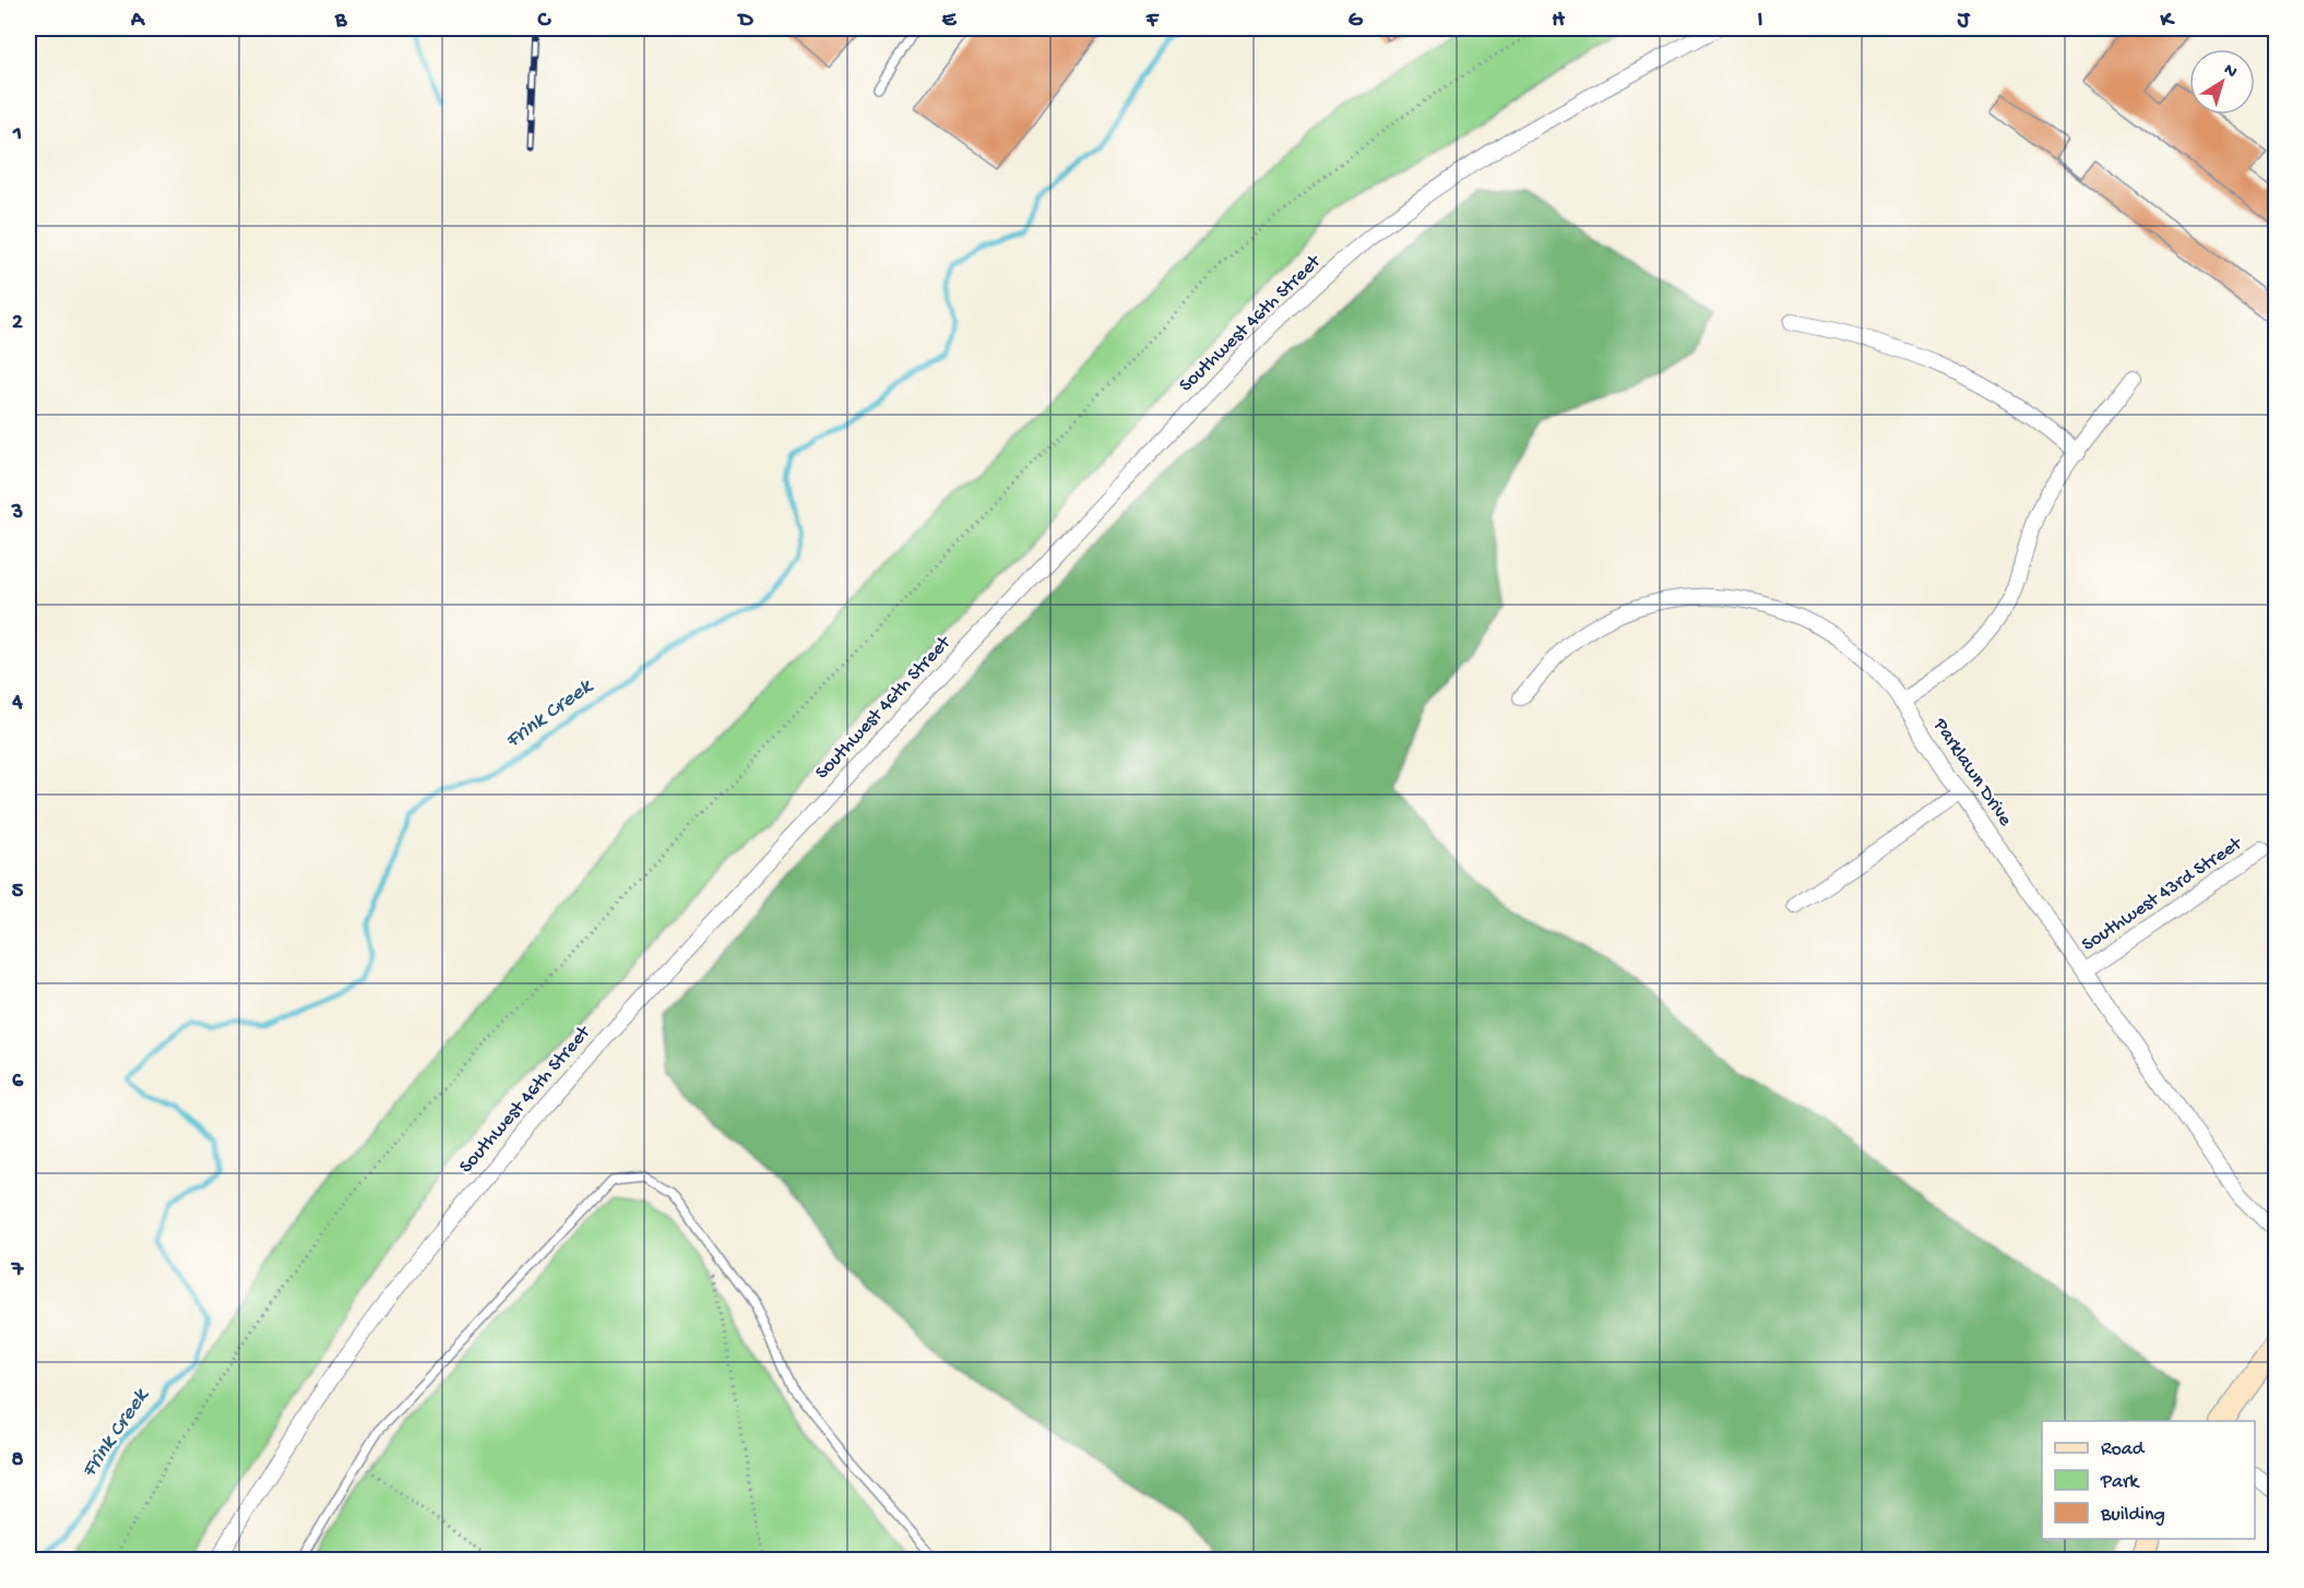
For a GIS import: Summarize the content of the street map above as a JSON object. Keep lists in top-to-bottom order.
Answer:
{
  "streets": {
    "street": ["Southwest 46th Street", "Parklawn Drive", "Southwest 43rd Street"]
  },
  "crossings": [
    ["Parklawn Drive", "Southwest 43rd Street"]
  ],
  "water": ["Frink Creek"],
  "legend": ["Road", "Park", "Building"],
  "north": "top right",
  "grid": {
    "columns": [
      "A",
      "B",
      "C",
      "D",
      "E",
      "F",
      "G",
      "H",
      "I",
      "J",
      "K"
    ],
    "rows": [
      "1",
      "2",
      "3",
      "4",
      "5",
      "6",
      "7",
      "8"
    ]
  }
}
